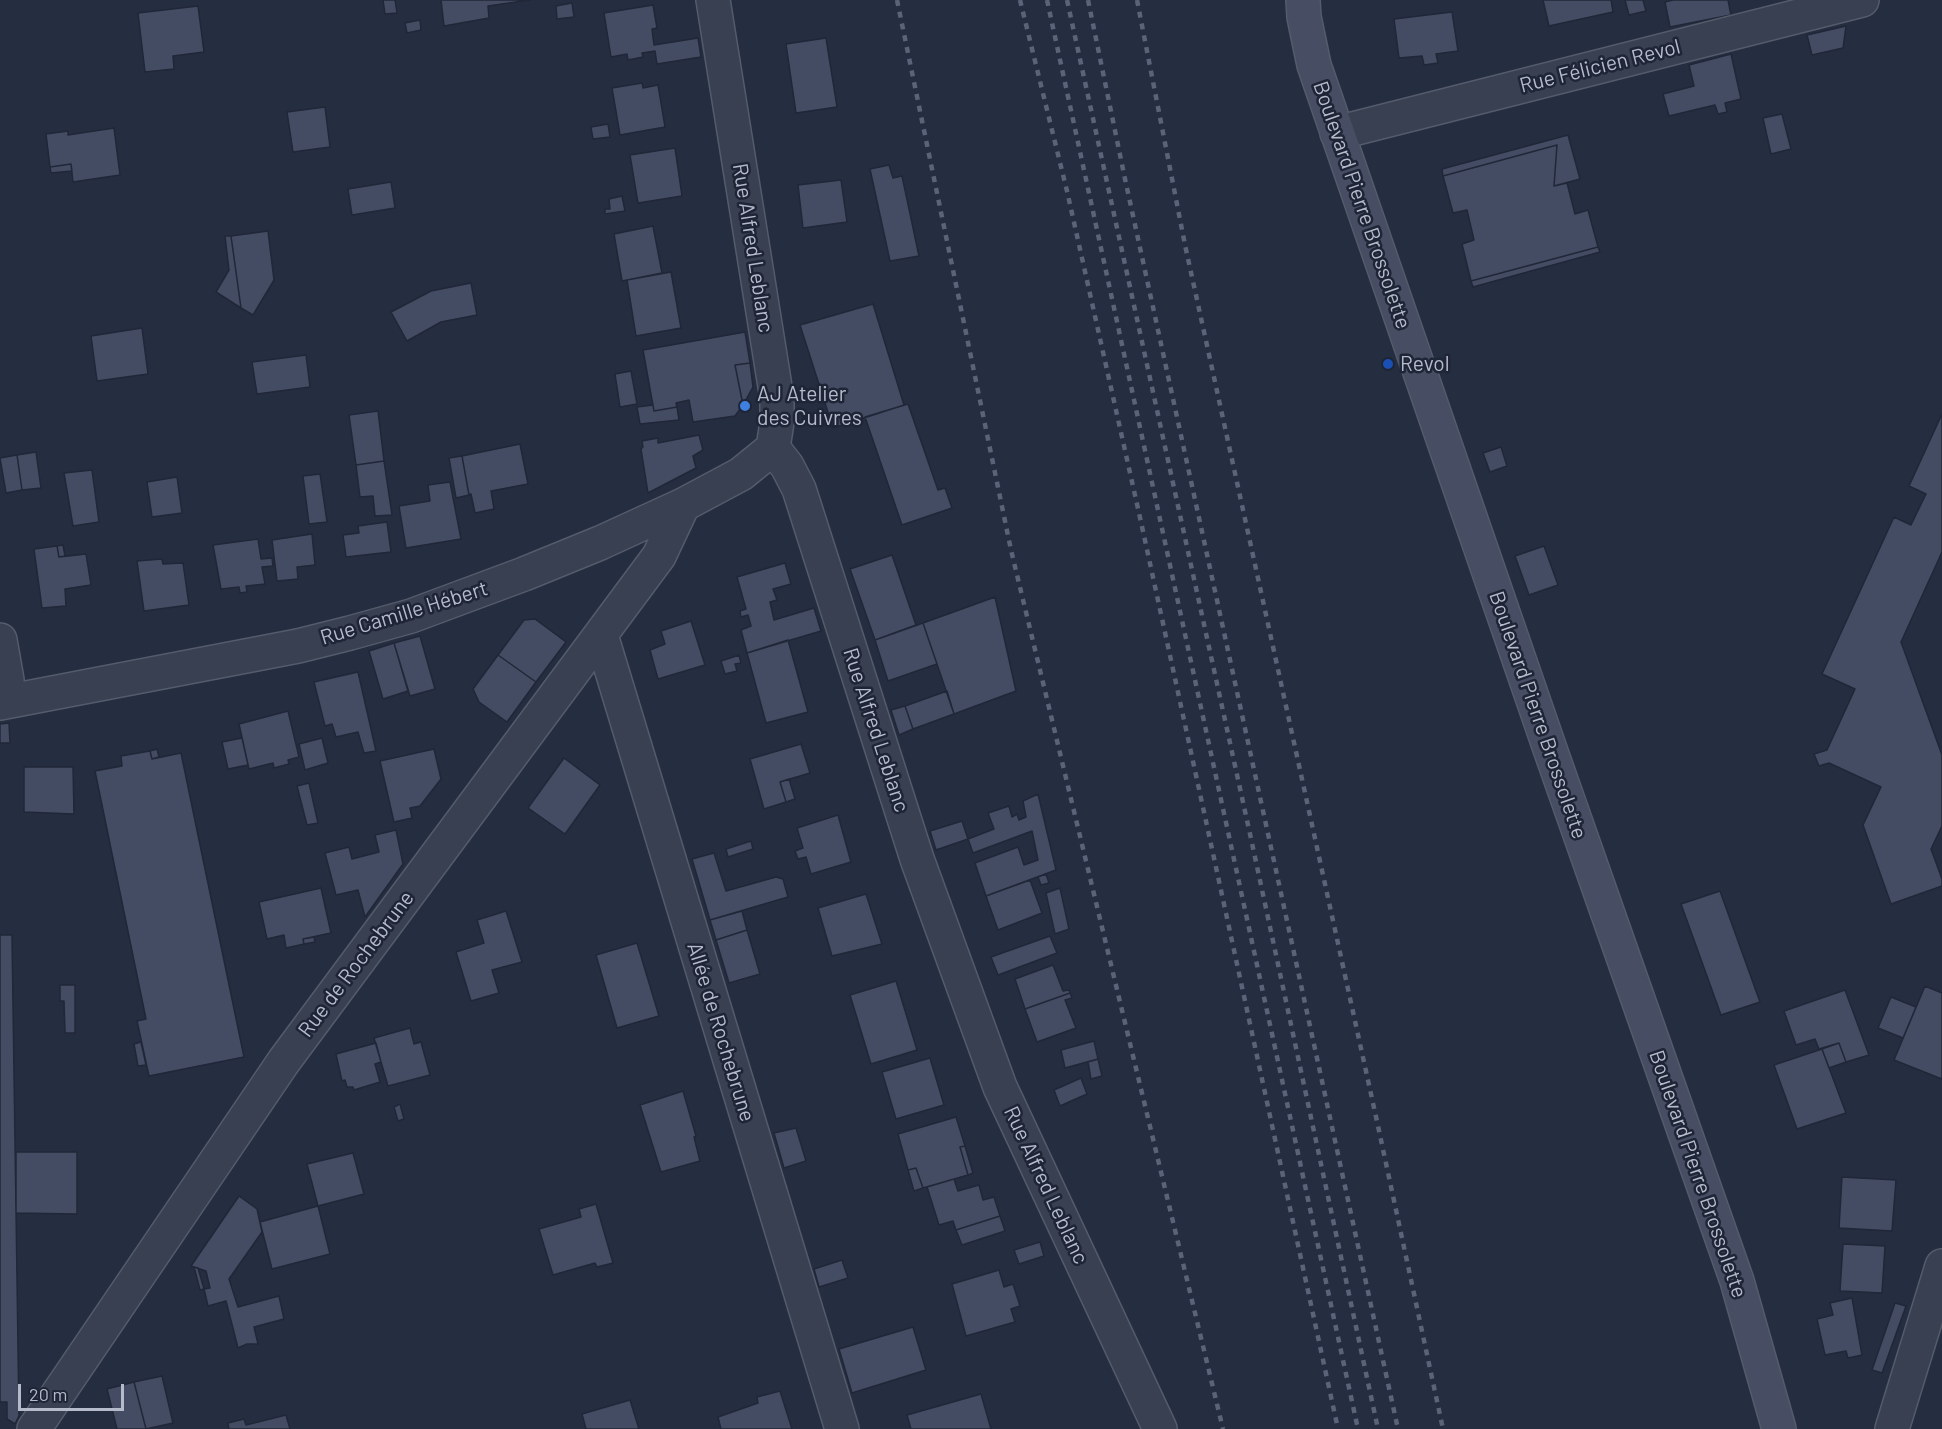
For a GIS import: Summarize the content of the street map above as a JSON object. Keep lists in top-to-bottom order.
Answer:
{
  "streets": {
    "main road": ["Boulevard Pierre Brossolette"],
    "street": [
      "Rue Félicien Revol",
      "Rue Alfred Leblanc",
      "Rue Camille Hébert",
      "Rue de Rochebrune",
      "Allée de Rochebrune"
    ]
  },
  "crossings": [
    ["Rue Félicien Revol", "Boulevard Pierre Brossolette"],
    ["Rue Alfred Leblanc", "Rue Camille Hébert"],
    ["Rue Camille Hébert", "Rue de Rochebrune"],
    ["Rue de Rochebrune", "Allée de Rochebrune"]
  ],
  "places": ["Revol", "AJ Atelier des Cuivres"],
  "scale_bar": "20 m"
}
